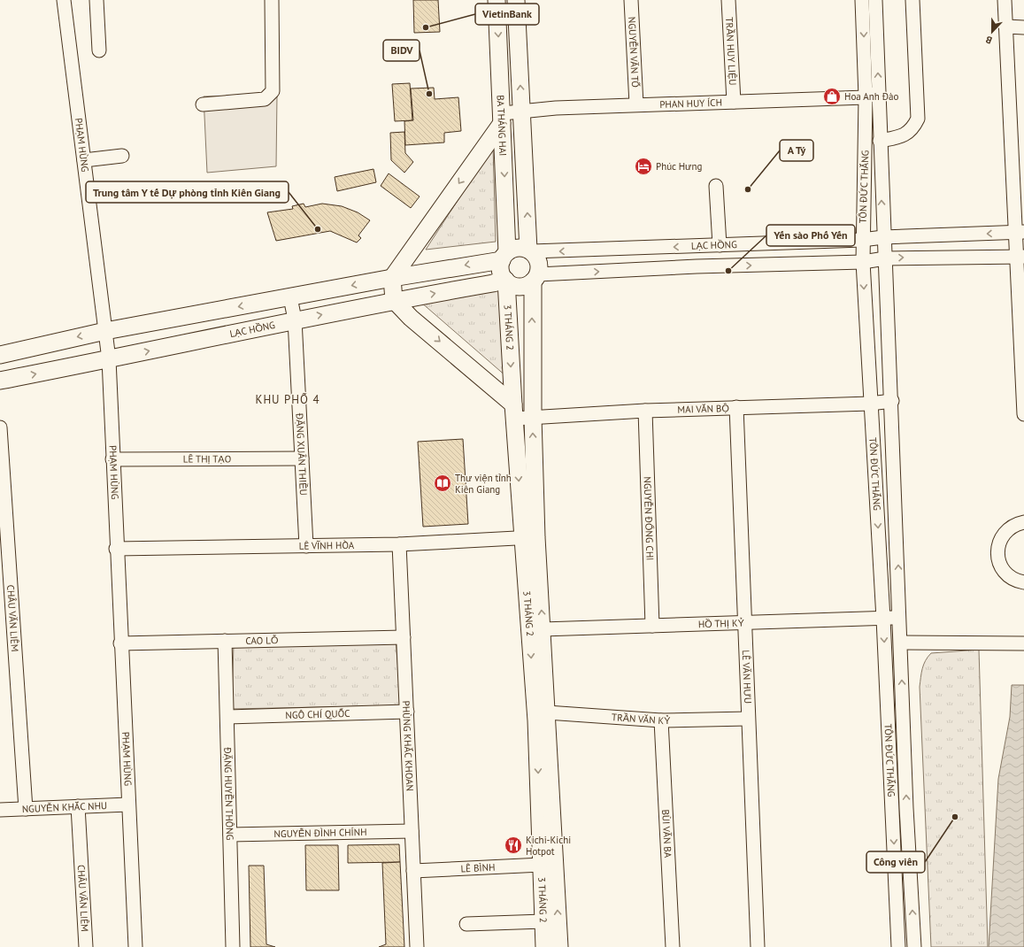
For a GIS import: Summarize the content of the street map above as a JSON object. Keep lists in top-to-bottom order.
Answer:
{
  "streets": {
    "main road": ["BA THÁNG HAI", "LẠC HỒNG", "3 THÁNG 2"],
    "street": [
      "TRẦN HUY LIỆU",
      "NGUYỄN VĂN TỐ",
      "PHAN HUY ÍCH",
      "PHẠM HÙNG",
      "TÔN ĐỨC THẮNG",
      "MAI VĂN BỘ",
      "ĐẶNG XUÂN THIỀU",
      "LÊ THỊ TẠO",
      "NGUYỄN ĐỔNG CHI",
      "LÊ VĨNH HÒA",
      "CHÂU VĂN LIÊM",
      "HỒ THỊ KỶ",
      "CAO LỖ",
      "LÊ VĂN HƯU",
      "NGÔ CHÍ QUỐC",
      "TRẦN VĂN KỶ",
      "PHÙNG KHẮC KHOAN",
      "ĐẶNG HUYỀN THÔNG",
      "NGUYỄN KHẮC NHU",
      "NGUYỄN ĐÌNH CHÍNH",
      "BÙI VĂN BA",
      "LÊ BÌNH"
    ]
  },
  "crossings": [
    ["TRẦN HUY LIỆU", "PHAN HUY ÍCH"],
    ["NGUYỄN VĂN TỐ", "PHAN HUY ÍCH"],
    ["PHAN HUY ÍCH", "BA THÁNG HAI"],
    ["PHAN HUY ÍCH", "TÔN ĐỨC THẮNG"],
    ["BA THÁNG HAI", "LẠC HỒNG"],
    ["BA THÁNG HAI", "3 THÁNG 2"],
    ["PHẠM HÙNG", "LẠC HỒNG"],
    ["PHẠM HÙNG", "LÊ THỊ TẠO"],
    ["PHẠM HÙNG", "LÊ VĨNH HÒA"],
    ["PHẠM HÙNG", "CAO LỖ"],
    ["PHẠM HÙNG", "NGUYỄN KHẮC NHU"],
    ["TÔN ĐỨC THẮNG", "LẠC HỒNG"],
    ["TÔN ĐỨC THẮNG", "MAI VĂN BỘ"],
    ["TÔN ĐỨC THẮNG", "HỒ THỊ KỶ"],
    ["LẠC HỒNG", "3 THÁNG 2"],
    ["LẠC HỒNG", "ĐẶNG XUÂN THIỀU"],
    ["3 THÁNG 2", "MAI VĂN BỘ"],
    ["3 THÁNG 2", "LÊ VĨNH HÒA"],
    ["3 THÁNG 2", "HỒ THỊ KỶ"],
    ["3 THÁNG 2", "TRẦN VĂN KỶ"],
    ["3 THÁNG 2", "LÊ BÌNH"],
    ["MAI VĂN BỘ", "NGUYỄN ĐỔNG CHI"],
    ["MAI VĂN BỘ", "LÊ VĂN HƯU"],
    ["ĐẶNG XUÂN THIỀU", "LÊ THỊ TẠO"],
    ["ĐẶNG XUÂN THIỀU", "LÊ VĨNH HÒA"],
    ["NGUYỄN ĐỔNG CHI", "HỒ THỊ KỶ"],
    ["LÊ VĨNH HÒA", "PHÙNG KHẮC KHOAN"],
    ["CHÂU VĂN LIÊM", "NGUYỄN KHẮC NHU"],
    ["HỒ THỊ KỶ", "LÊ VĂN HƯU"],
    ["CAO LỖ", "PHÙNG KHẮC KHOAN"],
    ["CAO LỖ", "ĐẶNG HUYỀN THÔNG"],
    ["LÊ VĂN HƯU", "TRẦN VĂN KỶ"],
    ["NGÔ CHÍ QUỐC", "PHÙNG KHẮC KHOAN"],
    ["NGÔ CHÍ QUỐC", "ĐẶNG HUYỀN THÔNG"],
    ["TRẦN VĂN KỶ", "BÙI VĂN BA"],
    ["PHÙNG KHẮC KHOAN", "NGUYỄN ĐÌNH CHÍNH"],
    ["PHÙNG KHẮC KHOAN", "LÊ BÌNH"],
    ["ĐẶNG HUYỀN THÔNG", "NGUYỄN ĐÌNH CHÍNH"]
  ],
  "districts": ["KHU PHỐ 4"],
  "places": {
    "other": [
      "VietinBank",
      "BIDV",
      "A Tý",
      "Trung tâm Y tế Dự phòng tỉnh Kiên Giang",
      "Yến sào Phố Yến",
      "Công viên"
    ],
    "shop": ["Hoa Anh Đào"],
    "hotel": ["Phúc Hưng"],
    "library": ["Thư viện tỉnh Kiên Giang"],
    "restaurant": ["Kichi-Kichi Hotpot"]
  },
  "north": "bottom"
}
